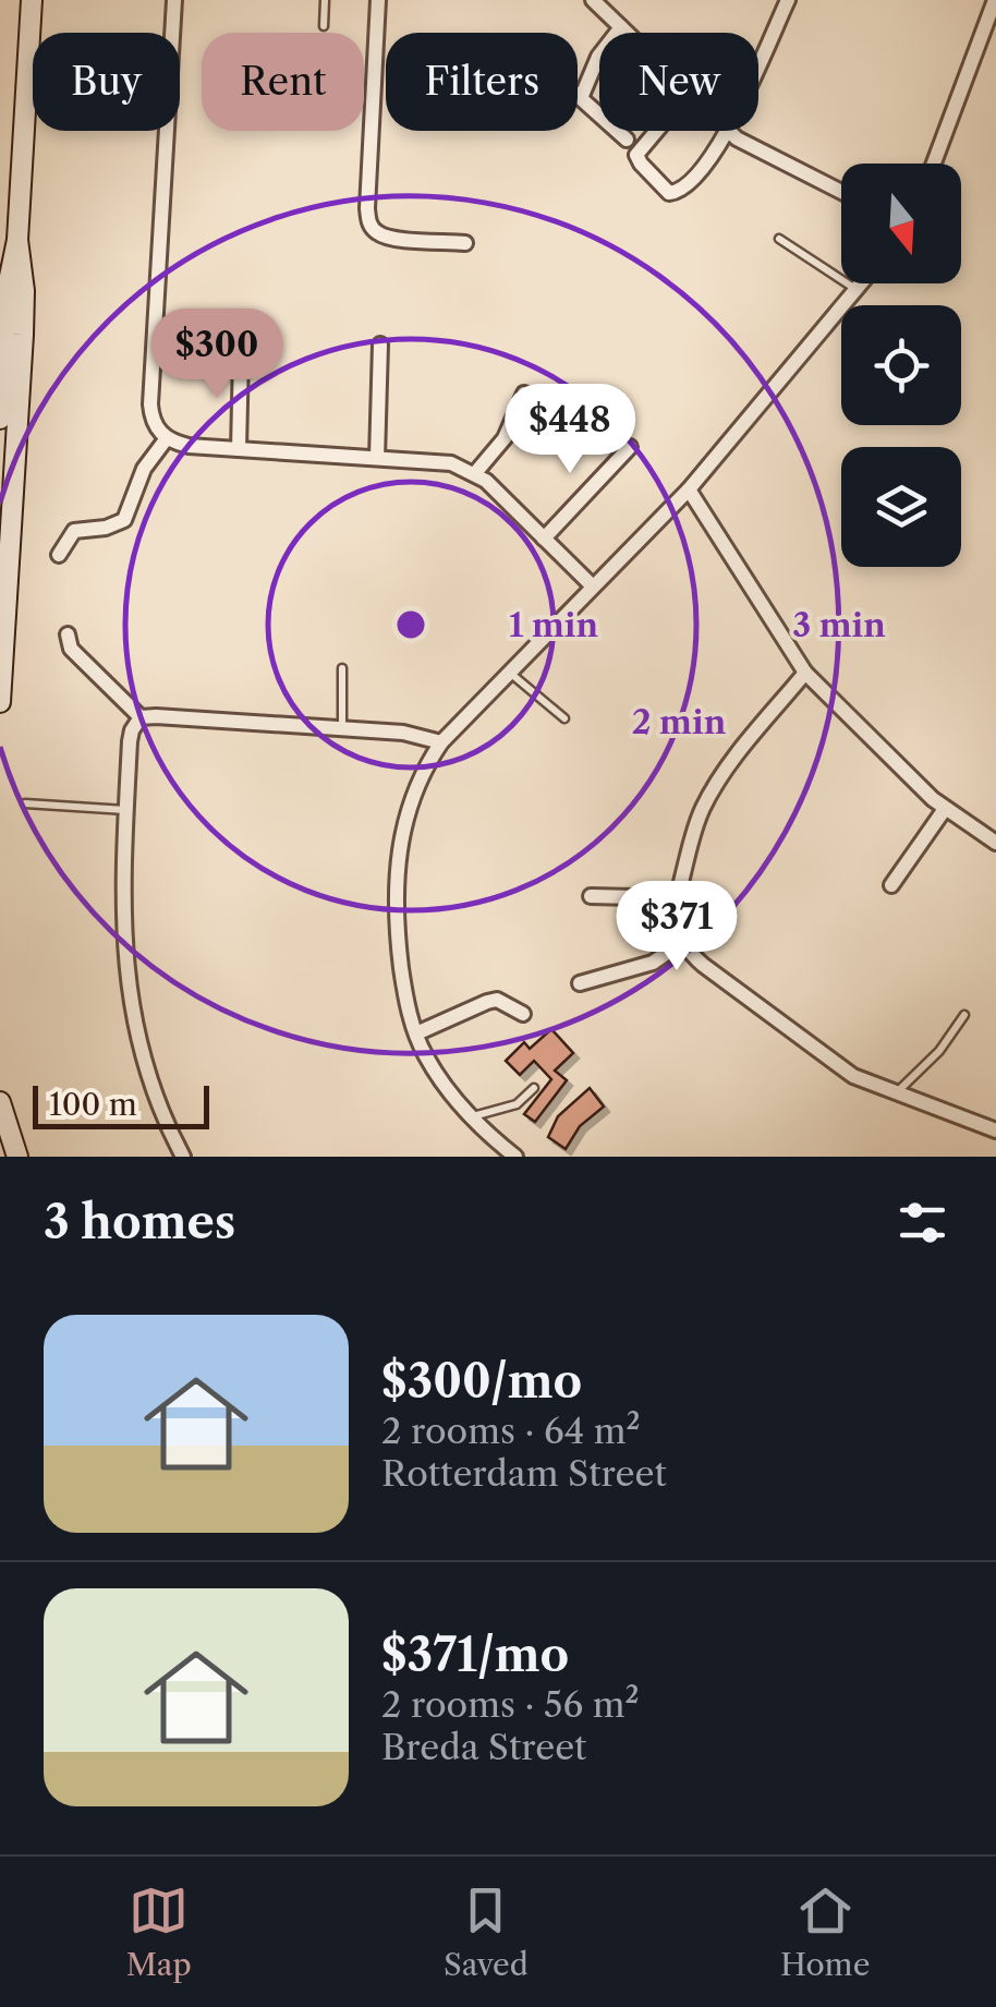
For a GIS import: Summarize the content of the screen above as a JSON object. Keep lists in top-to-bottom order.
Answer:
{
  "scale_bar": "100 m",
  "north": "bottom",
  "page": {
    "chip": [
      "Buy",
      "Rent",
      "Filters",
      "New"
    ],
    "price": ["$300", "$448", "$371"],
    "scale": "100 m",
    "heading": "3 homes",
    "list": [
      {
        "name": "$300/mo",
        "note": "2 rooms · 64 m² · Rotterdam Street"
      },
      {
        "name": "$371/mo",
        "note": "2 rooms · 56 m² · Breda Street"
      }
    ],
    "tabs": ["Map", "Saved", "Home"]
  },
  "rings": ["1 min", "3 min", "2 min"]
}
